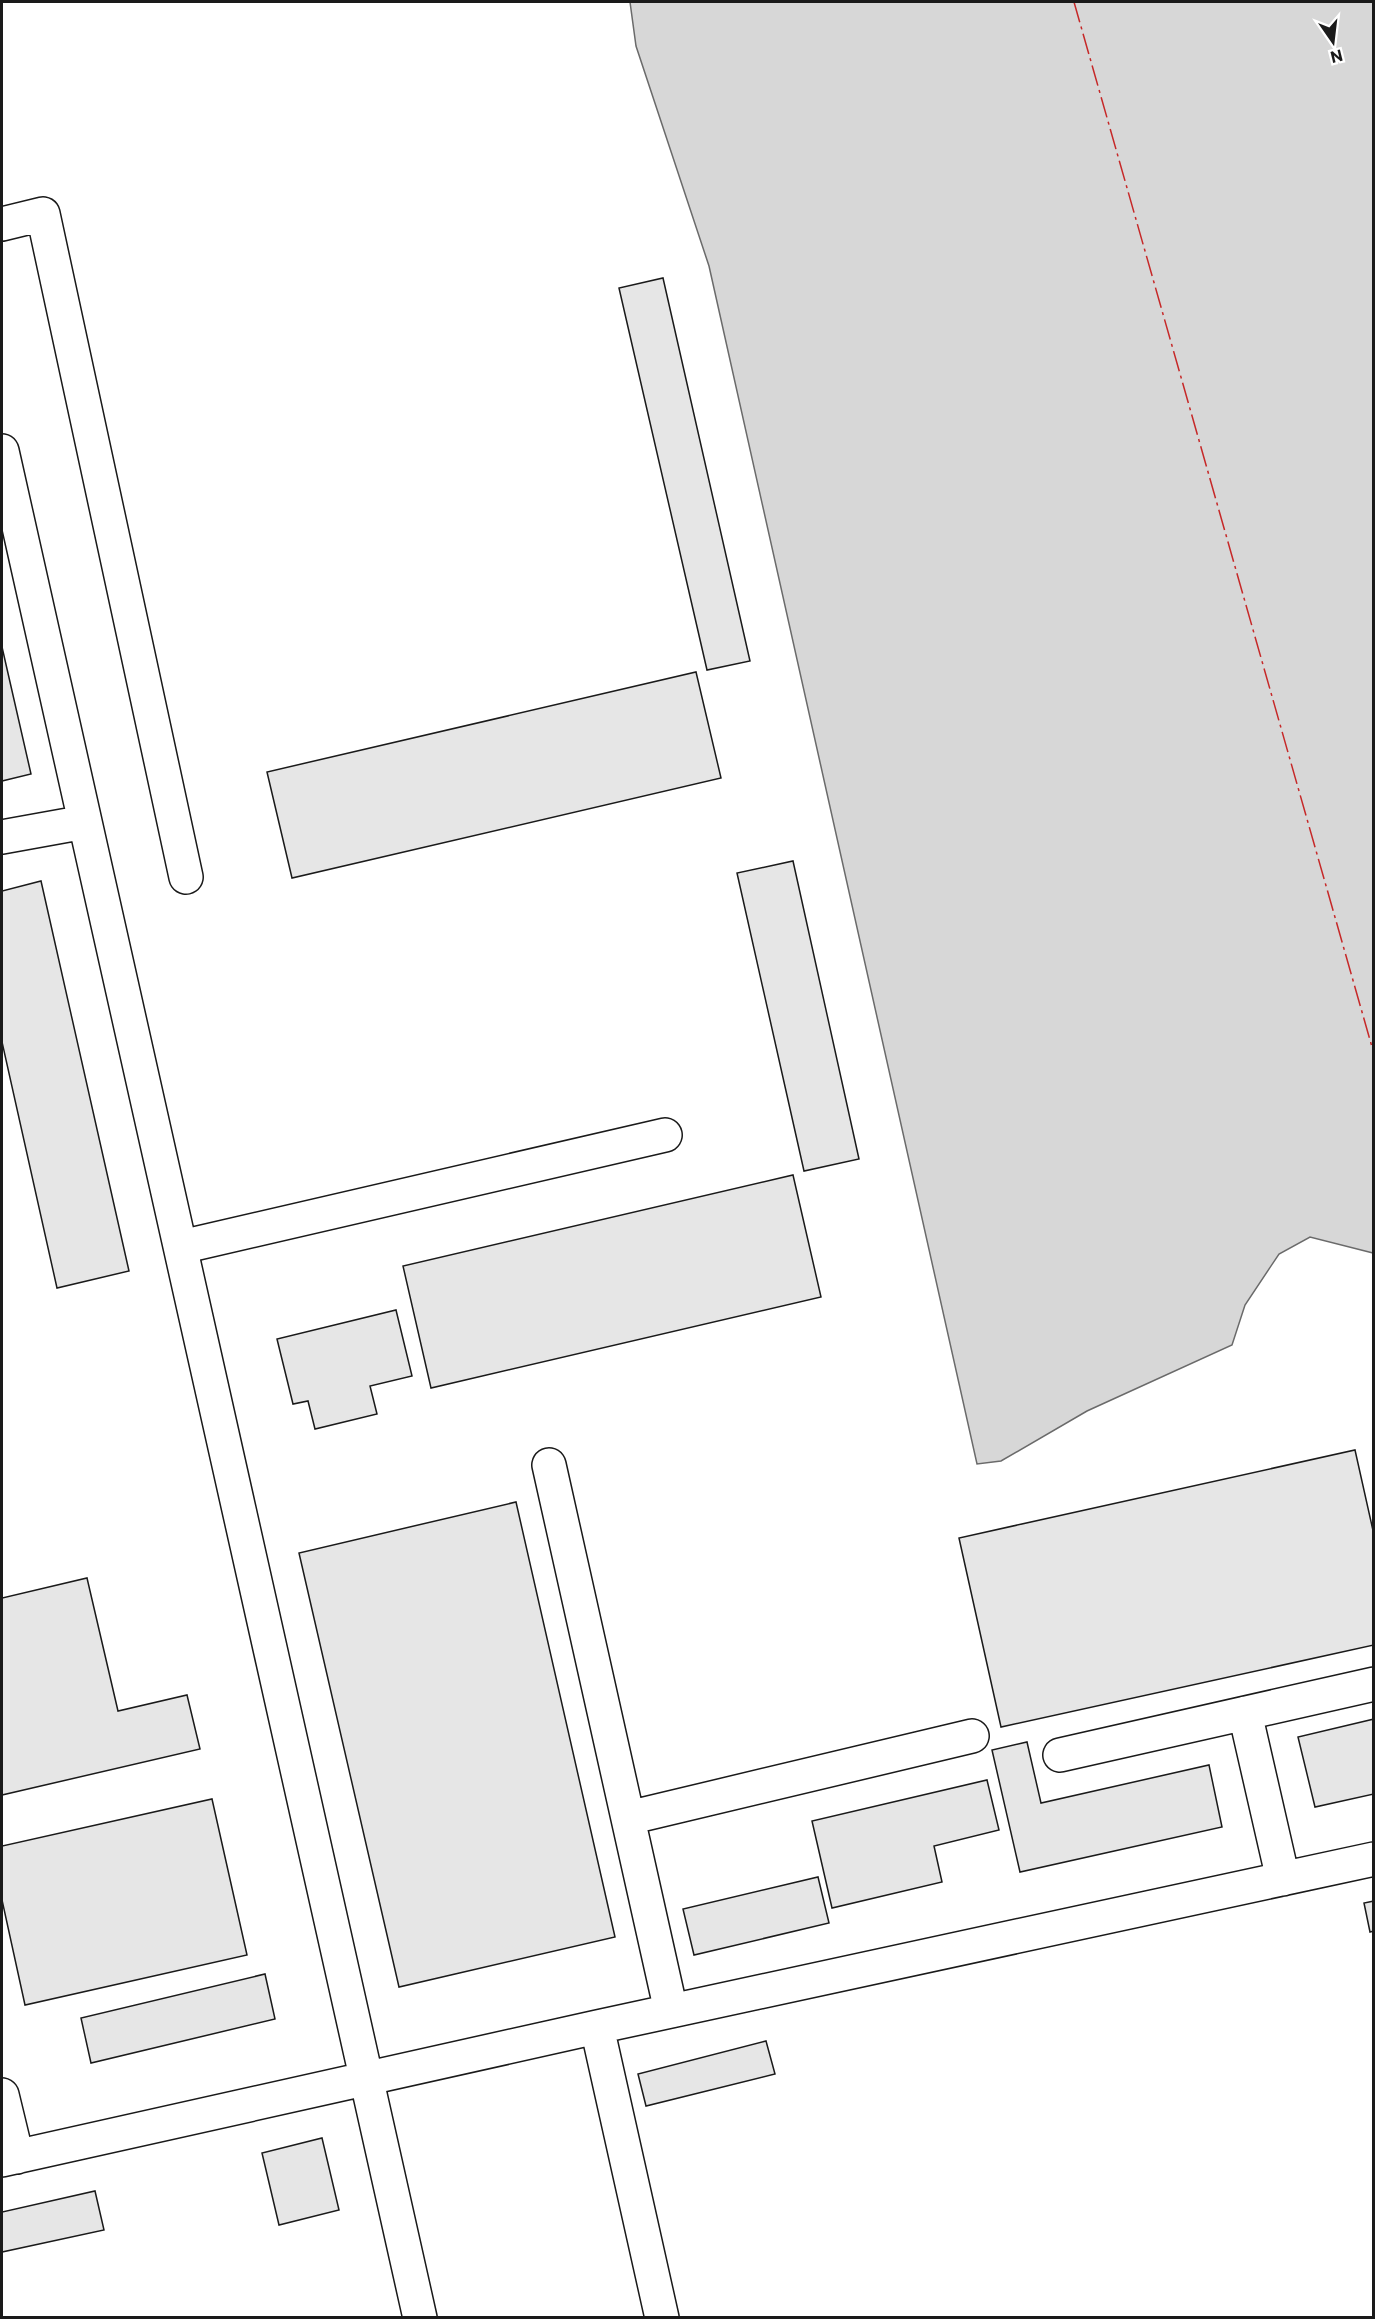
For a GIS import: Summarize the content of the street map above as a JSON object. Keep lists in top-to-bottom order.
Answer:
{
  "north": "bottom"
}
